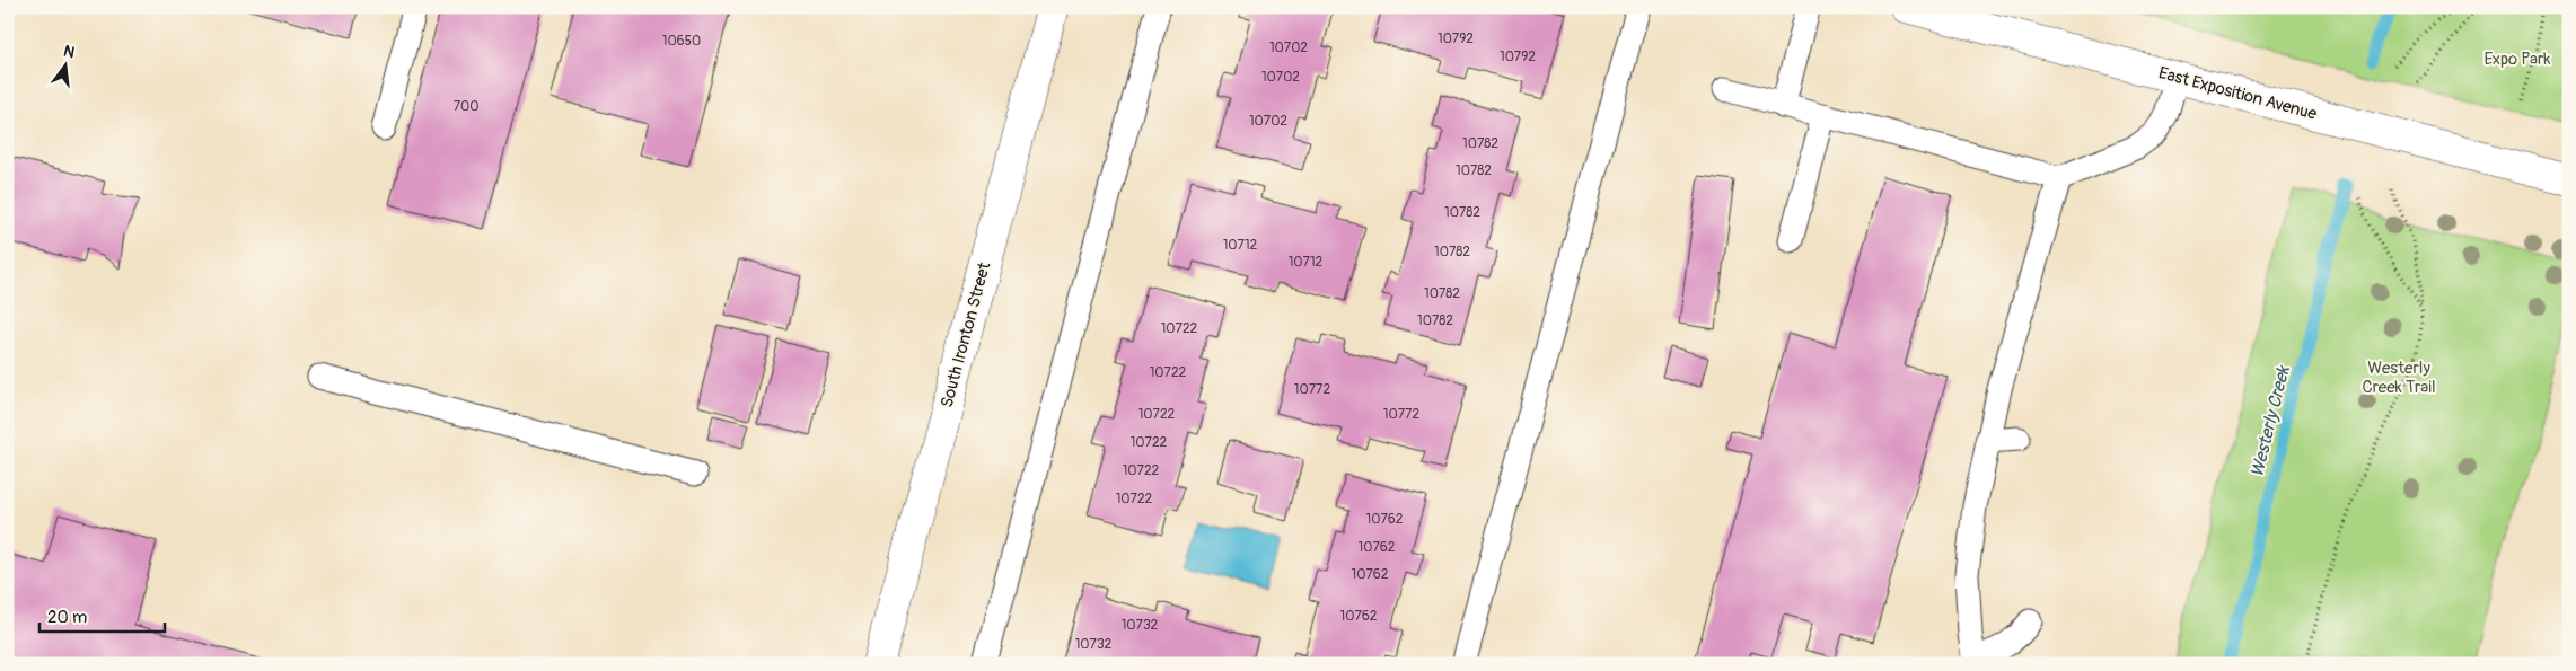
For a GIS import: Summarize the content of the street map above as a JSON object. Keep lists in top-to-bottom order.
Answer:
{
  "streets": {
    "street": ["East Exposition Avenue", "South Ironton Street"]
  },
  "water": ["Westerly Creek"],
  "parks": ["Expo Park", "Westerly Creek Trail"],
  "house_numbers": [
    "10792",
    "10650",
    "10702",
    "10792",
    "10702",
    "700",
    "10702",
    "10782",
    "10782",
    "10782",
    "10712",
    "10782",
    "10712",
    "10782",
    "10782",
    "10722",
    "10722",
    "10772",
    "10722",
    "10772",
    "10722",
    "10722",
    "10722",
    "10762",
    "10762",
    "10762",
    "10762",
    "10732",
    "10732"
  ],
  "scale_bar": "20 m",
  "north": "top"
}
